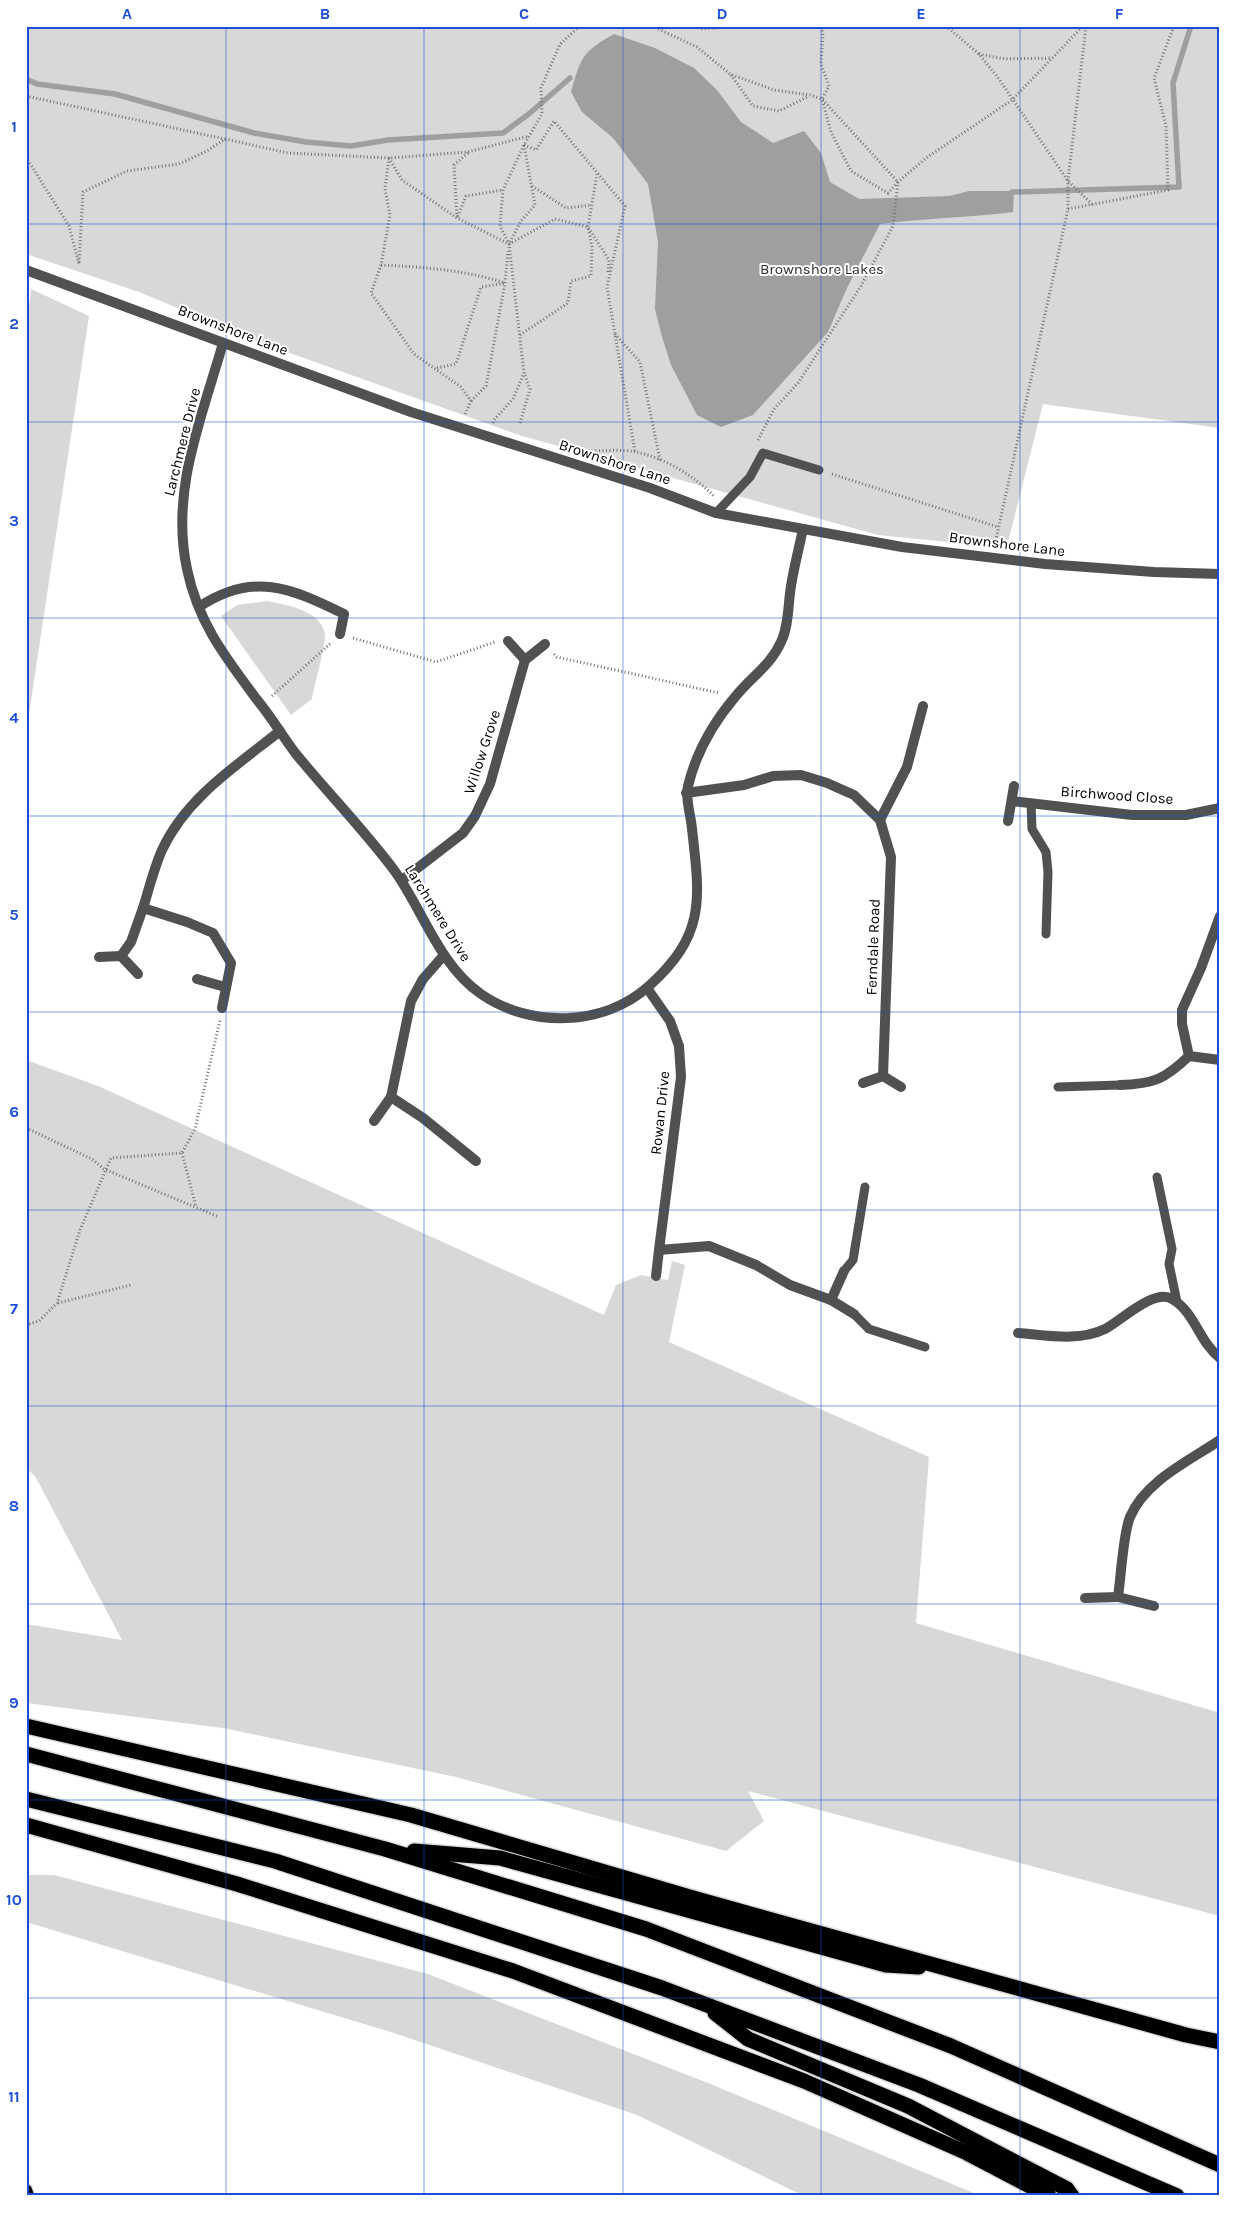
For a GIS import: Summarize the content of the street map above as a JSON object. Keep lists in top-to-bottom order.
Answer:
{
  "streets": {
    "street": [
      "Brownshore Lane",
      "Larchmere Drive",
      "Willow Grove",
      "Birchwood Close",
      "Ferndale Road",
      "Rowan Drive"
    ]
  },
  "crossings": [
    ["Brownshore Lane", "Larchmere Drive"],
    ["Larchmere Drive", "Willow Grove"],
    ["Larchmere Drive", "Ferndale Road"],
    ["Larchmere Drive", "Rowan Drive"]
  ],
  "parks": ["Brownshore Lakes"],
  "grid": {
    "columns": [
      "A",
      "B",
      "C",
      "D",
      "E",
      "F"
    ],
    "rows": [
      "1",
      "2",
      "3",
      "4",
      "5",
      "6",
      "7",
      "8",
      "9",
      "10",
      "11"
    ]
  }
}
